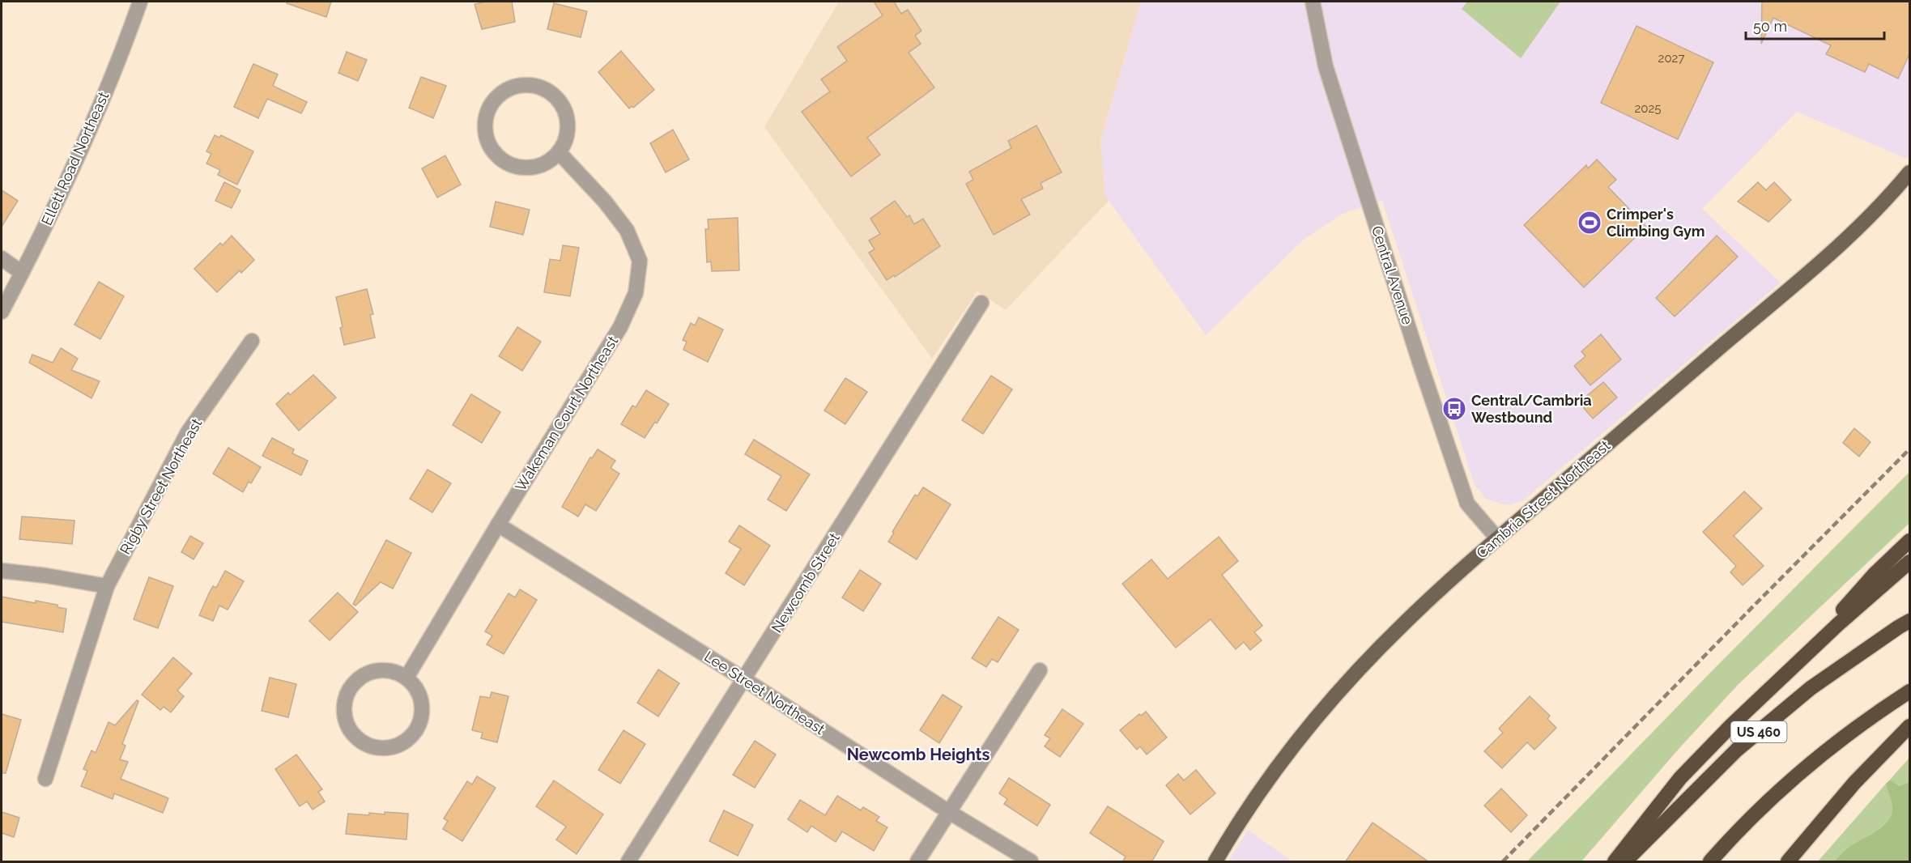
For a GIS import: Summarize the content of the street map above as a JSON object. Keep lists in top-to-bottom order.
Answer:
{
  "streets": {
    "highway": ["US 460"],
    "main road": ["Cambria Street Northeast"],
    "street": [
      "Ellett Road Northeast",
      "Central Avenue",
      "Wakeman Court Northeast",
      "Rigby Street Northeast",
      "Newcomb Street",
      "Lee Street Northeast"
    ]
  },
  "crossings": [
    ["Central Avenue", "Cambria Street Northeast"],
    ["Wakeman Court Northeast", "Lee Street Northeast"],
    ["Newcomb Street", "Lee Street Northeast"]
  ],
  "districts": ["Newcomb Heights"],
  "places": {
    "sports": ["Crimper's Climbing Gym"],
    "bus stop": ["Central/Cambria Westbound"]
  },
  "house_numbers": ["2027", "2025"],
  "scale_bar": "50 m"
}
